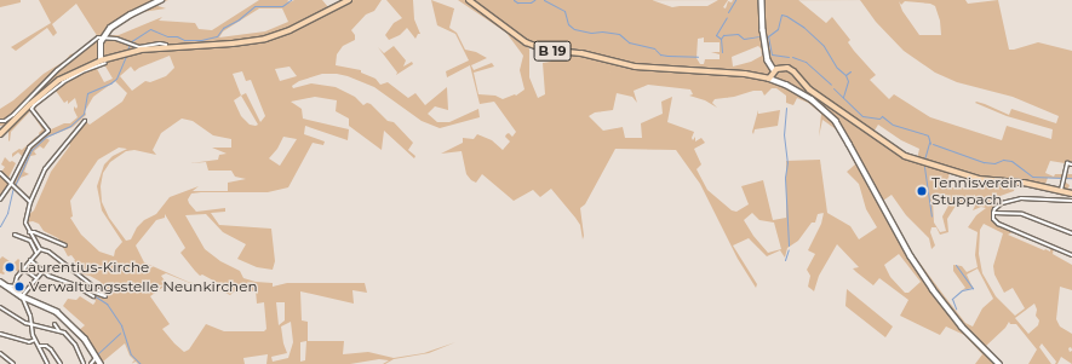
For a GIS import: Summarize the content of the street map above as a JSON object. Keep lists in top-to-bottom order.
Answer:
{
  "streets": {
    "main road": ["B 19"]
  },
  "places": ["Tennisverein Stuppach", "Laurentius-Kirche", "Verwaltungsstelle Neunkirchen"]
}
